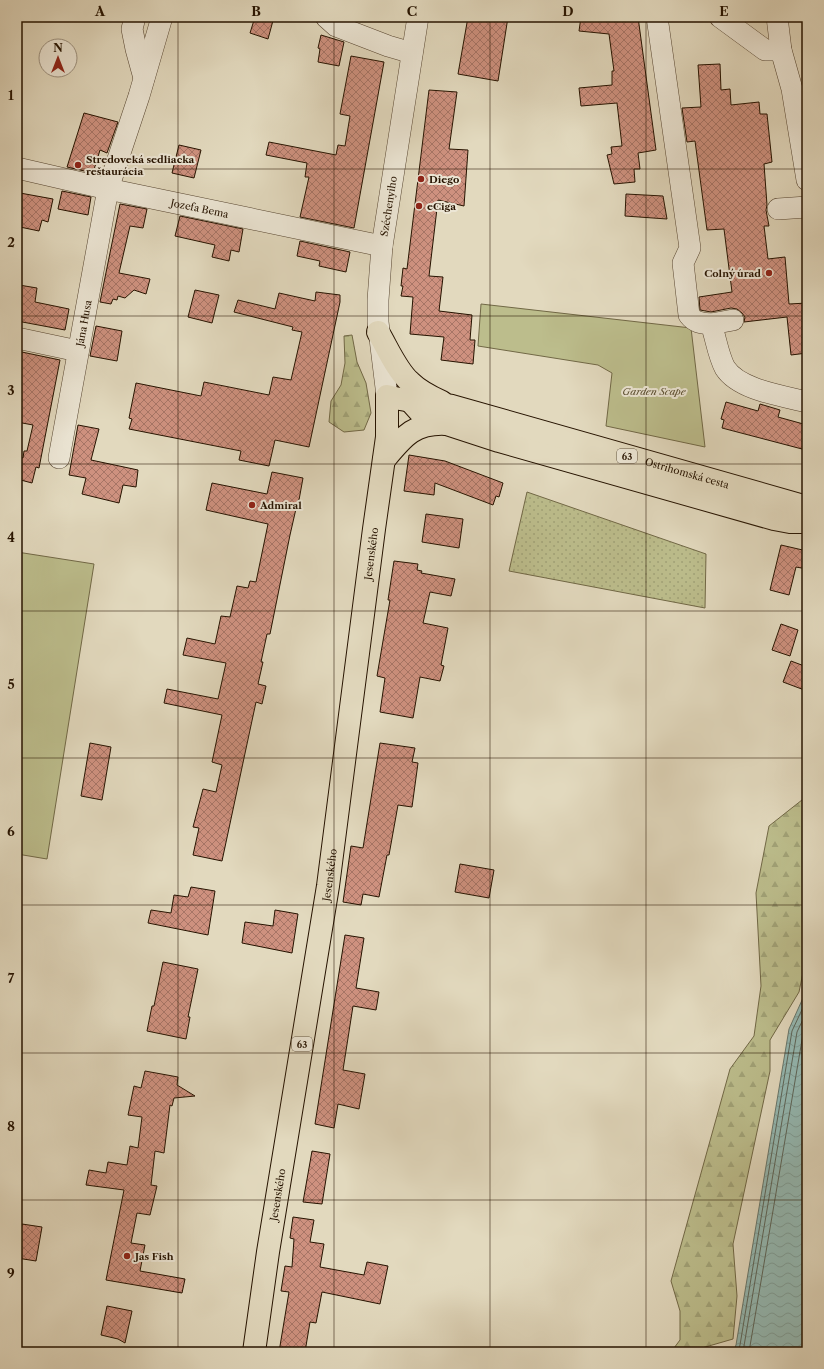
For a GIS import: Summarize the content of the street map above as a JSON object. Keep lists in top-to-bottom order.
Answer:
{
  "streets": {
    "main road": ["63", "Ostrihomská cesta", "Jesenského"],
    "street": ["Széchenyiho", "Jozefa Bema", "Jána Husa"]
  },
  "crossings": [
    ["Széchenyiho", "Jozefa Bema"],
    ["Széchenyiho", "63"],
    ["Széchenyiho", "Jesenského"],
    ["Jozefa Bema", "Jána Husa"],
    ["63", "Ostrihomská cesta"],
    ["63", "Jesenského"]
  ],
  "parks": ["Garden Scape"],
  "places": [
    "Stredoveká sedliacka reštaurácia",
    "Diego",
    "eCiga",
    "Colný úrad",
    "Admiral",
    "Jas Fish"
  ],
  "north": "top",
  "grid": {
    "columns": [
      "A",
      "B",
      "C",
      "D",
      "E"
    ],
    "rows": [
      "1",
      "2",
      "3",
      "4",
      "5",
      "6",
      "7",
      "8",
      "9"
    ]
  }
}
